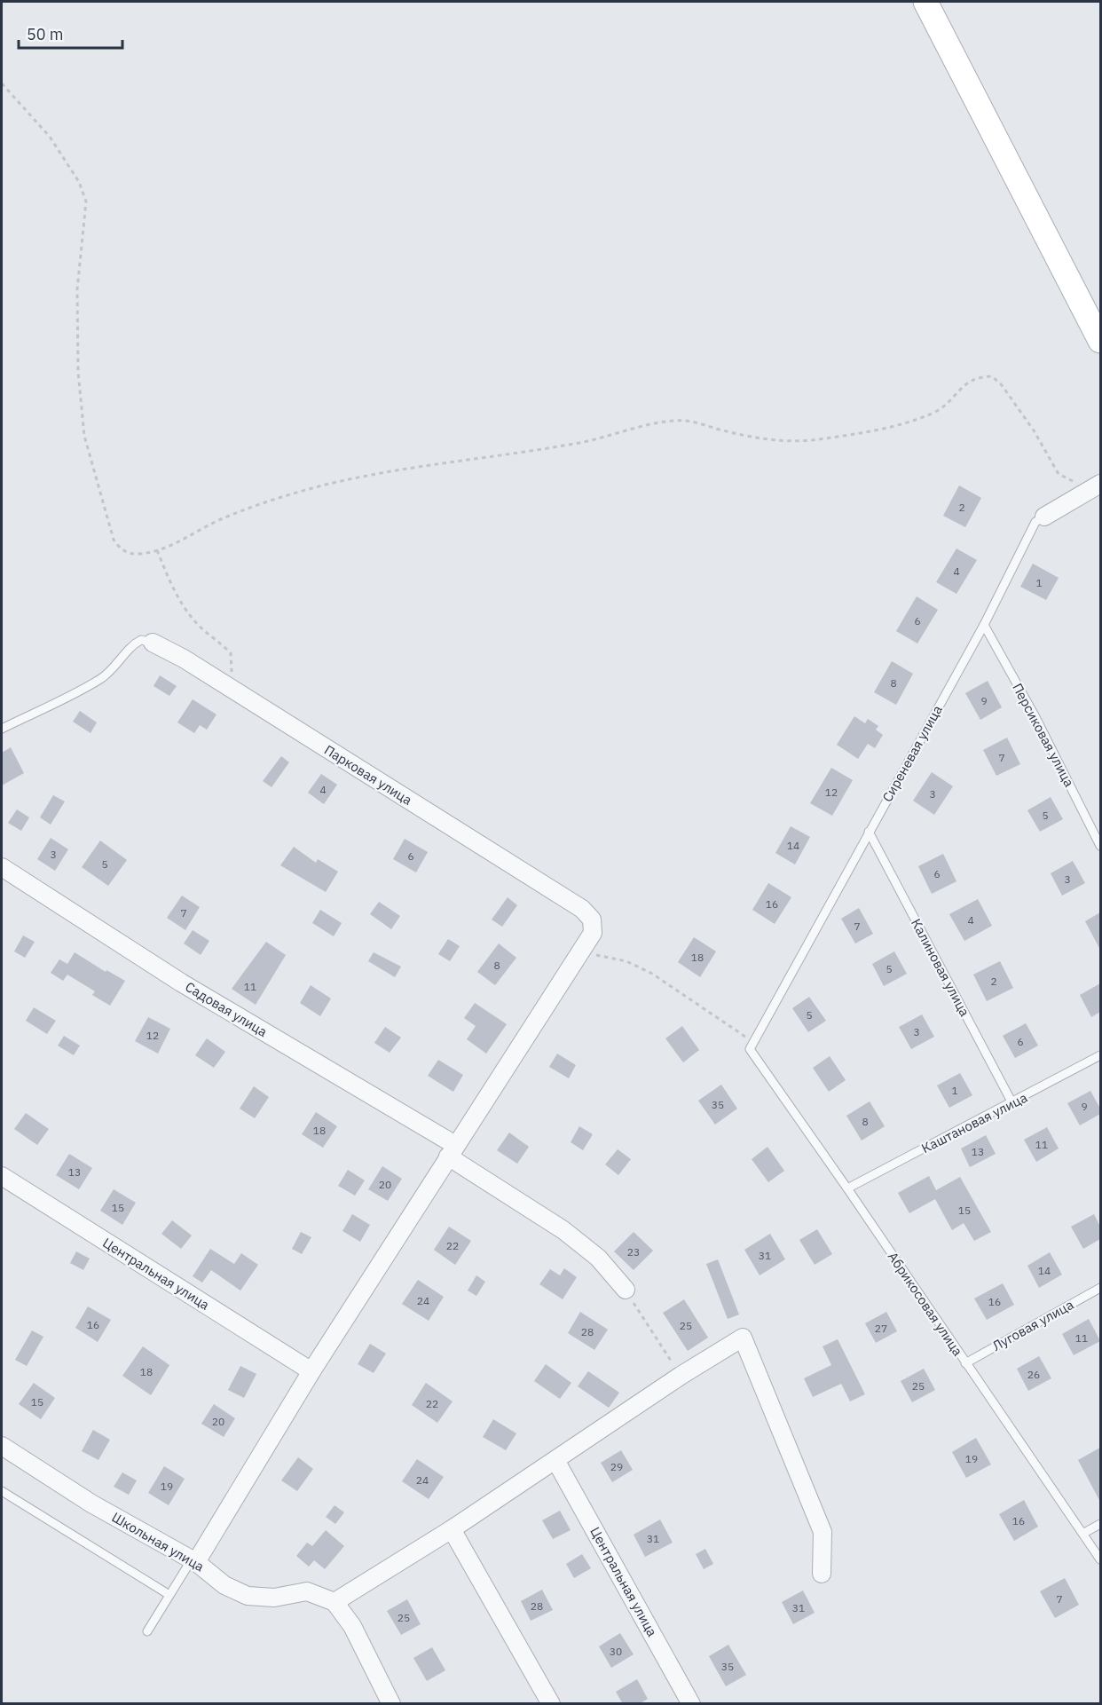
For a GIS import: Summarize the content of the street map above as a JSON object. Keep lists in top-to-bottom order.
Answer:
{
  "streets": {
    "street": [
      "Сиреневая улица",
      "Парковая улица",
      "Садовая улица",
      "Центральная улица",
      "Школьная улица"
    ],
    "lane": [
      "Персиковая улица",
      "Калиновая улица",
      "Каштановая улица",
      "Абрикосовая улица",
      "Луговая улица"
    ]
  },
  "crossings": [
    ["Персиковая улица", "Сиреневая улица"],
    ["Сиреневая улица", "Калиновая улица"],
    ["Сиреневая улица", "Абрикосовая улица"],
    ["Калиновая улица", "Каштановая улица"],
    ["Каштановая улица", "Абрикосовая улица"],
    ["Абрикосовая улица", "Луговая улица"]
  ],
  "house_numbers": [
    "2",
    "4",
    "1",
    "6",
    "8",
    "9",
    "7",
    "4",
    "12",
    "3",
    "5",
    "14",
    "3",
    "6",
    "5",
    "6",
    "3",
    "16",
    "7",
    "4",
    "7",
    "18",
    "8",
    "5",
    "2",
    "11",
    "5",
    "3",
    "12",
    "6",
    "1",
    "35",
    "9",
    "8",
    "18",
    "11",
    "13",
    "13",
    "20",
    "15",
    "15",
    "22",
    "23",
    "31",
    "14",
    "24",
    "16",
    "16",
    "25",
    "27",
    "28",
    "11",
    "18",
    "26",
    "25",
    "15",
    "22",
    "20",
    "19",
    "29",
    "24",
    "19",
    "16",
    "31",
    "7",
    "28",
    "31",
    "25",
    "30",
    "35"
  ],
  "scale_bar": "50 m"
}
